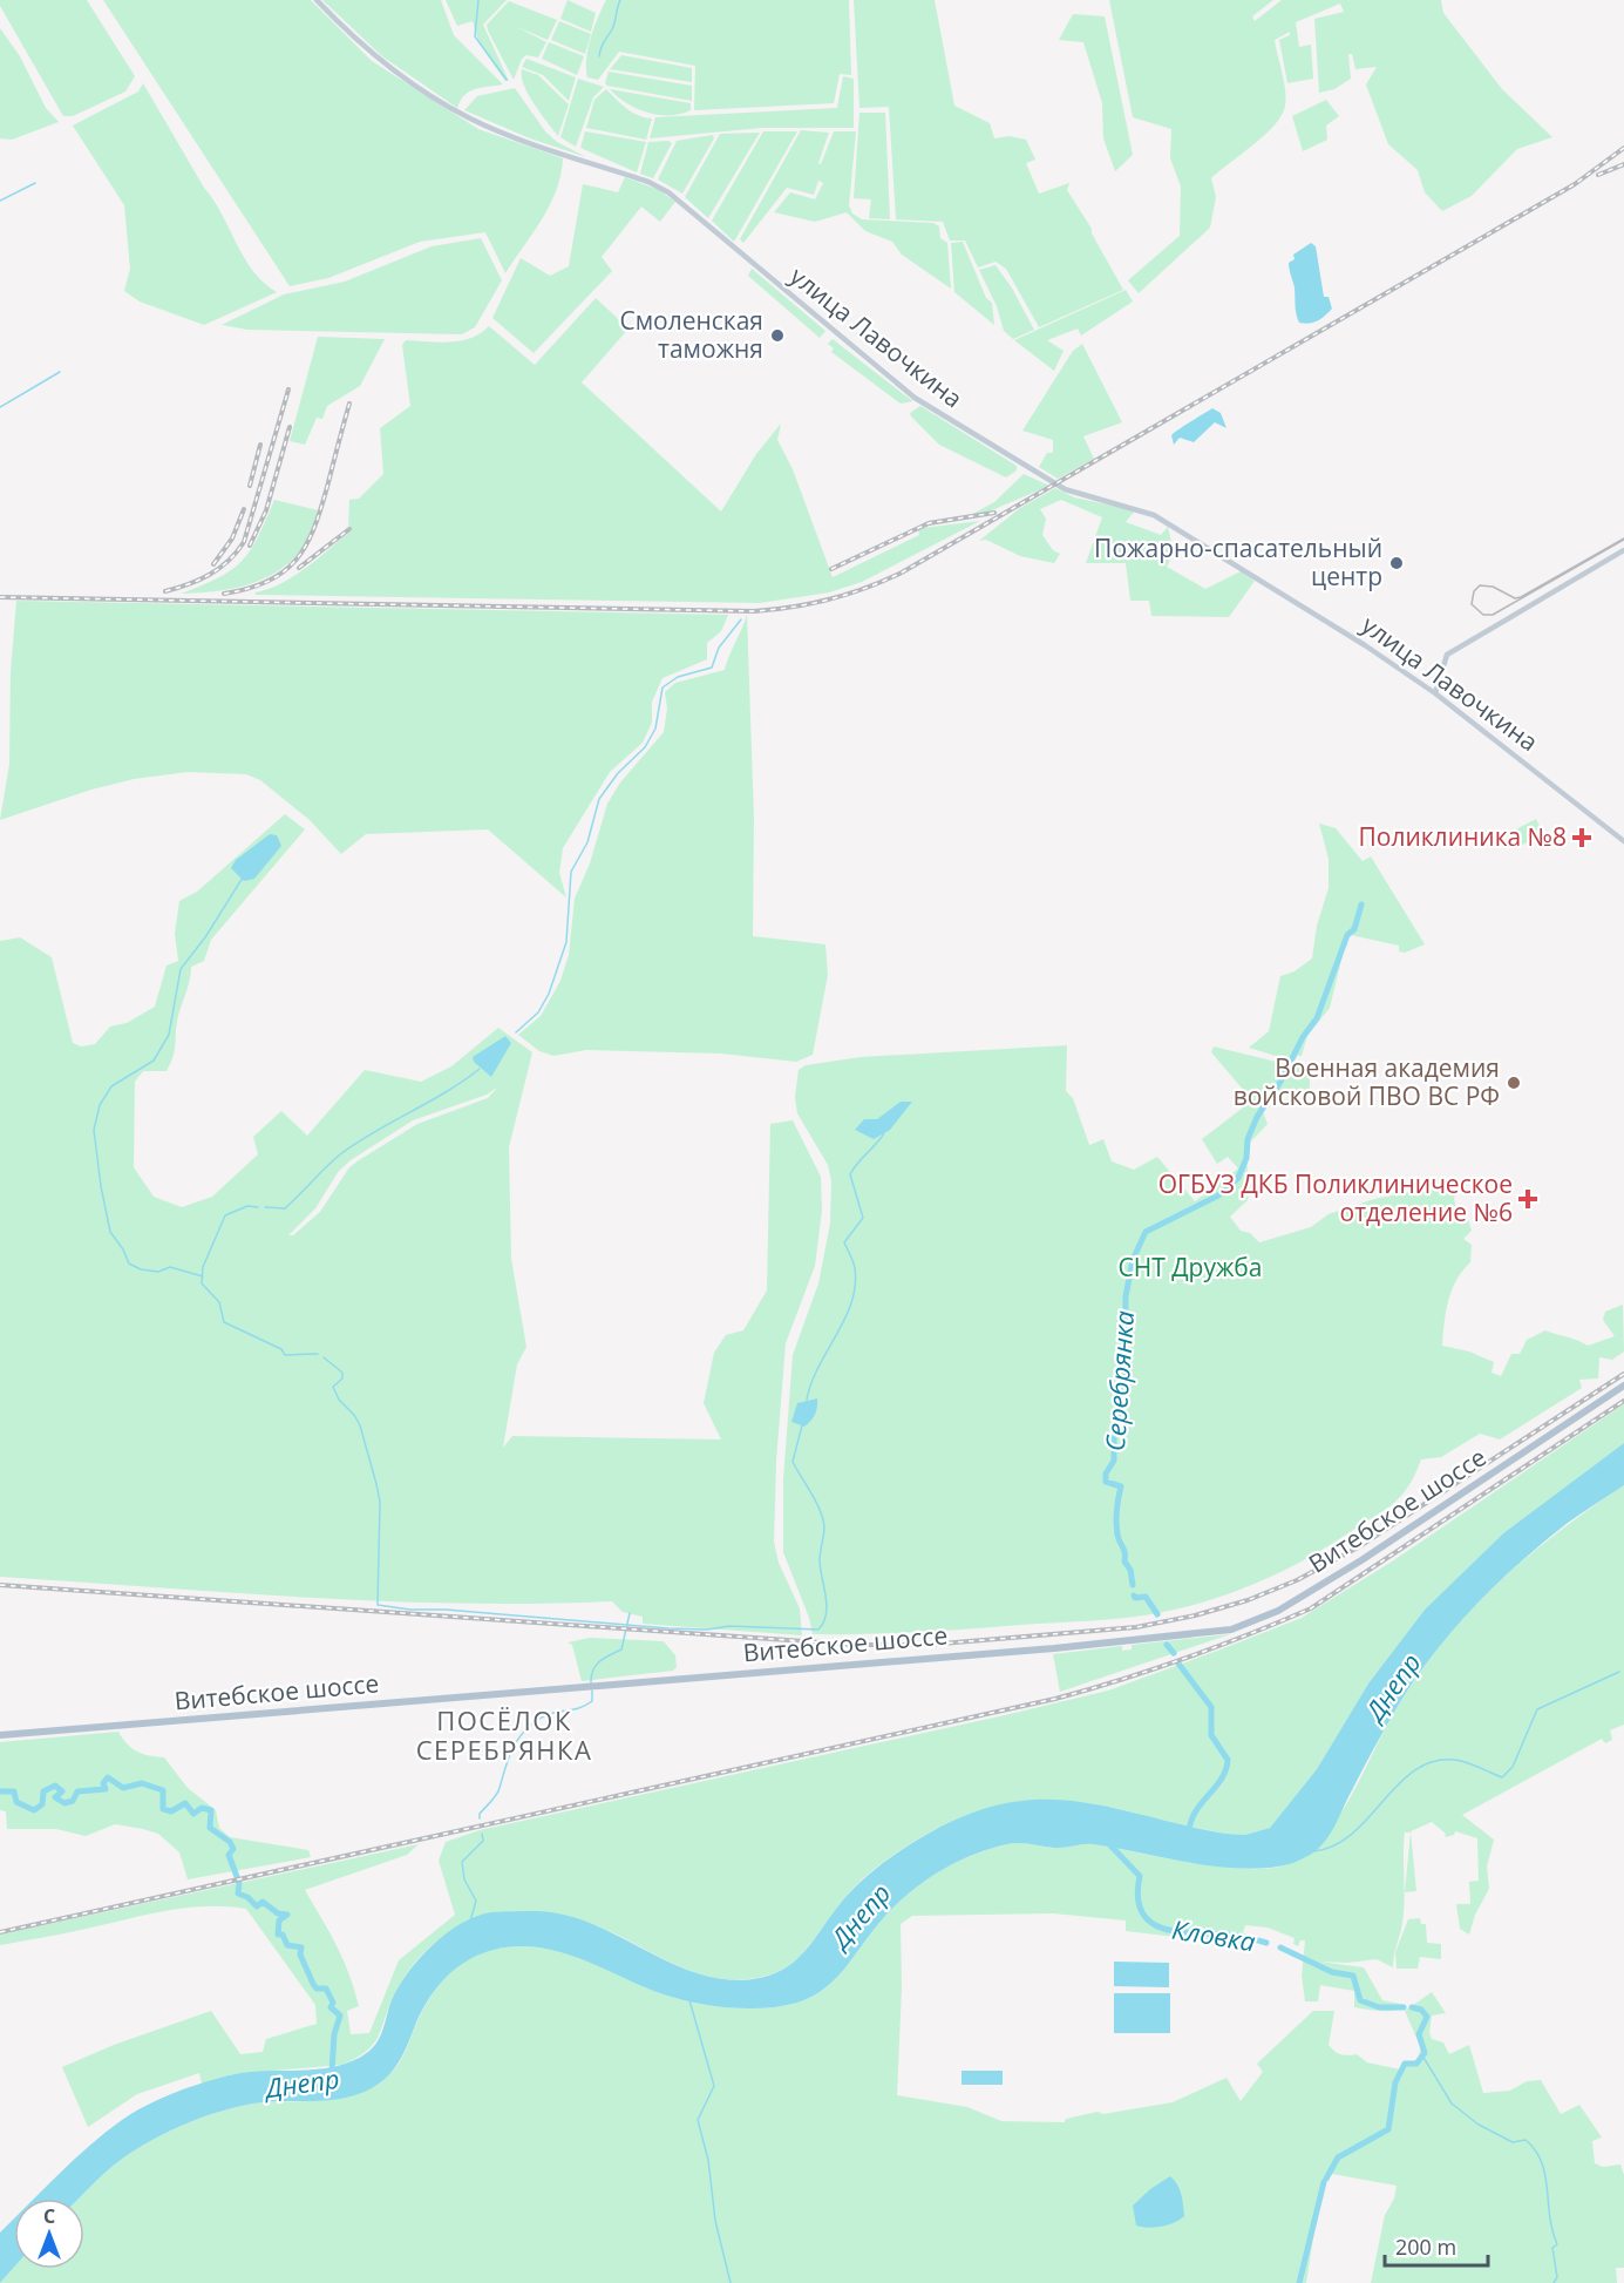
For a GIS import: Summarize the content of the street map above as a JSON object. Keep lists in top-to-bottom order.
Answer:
{
  "streets": {
    "main road": ["улица Лавочкина", "Витебское шоссе"]
  },
  "districts": ["ПОСЁЛОК СЕРЕБРЯНКА"],
  "water": ["Серебрянка", "Днепр", "Кловка"],
  "parks": ["СНТ Дружба"],
  "places": {
    "other": ["Смоленская таможня", "Пожарно-спасательный центр", "Военная академия войсковой ПВО ВС РФ"],
    "health": ["Поликлиника №8", "ОГБУЗ ДКБ Поликлиническое отделение №6"]
  },
  "scale_bar": "200 m",
  "north": "top"
}
